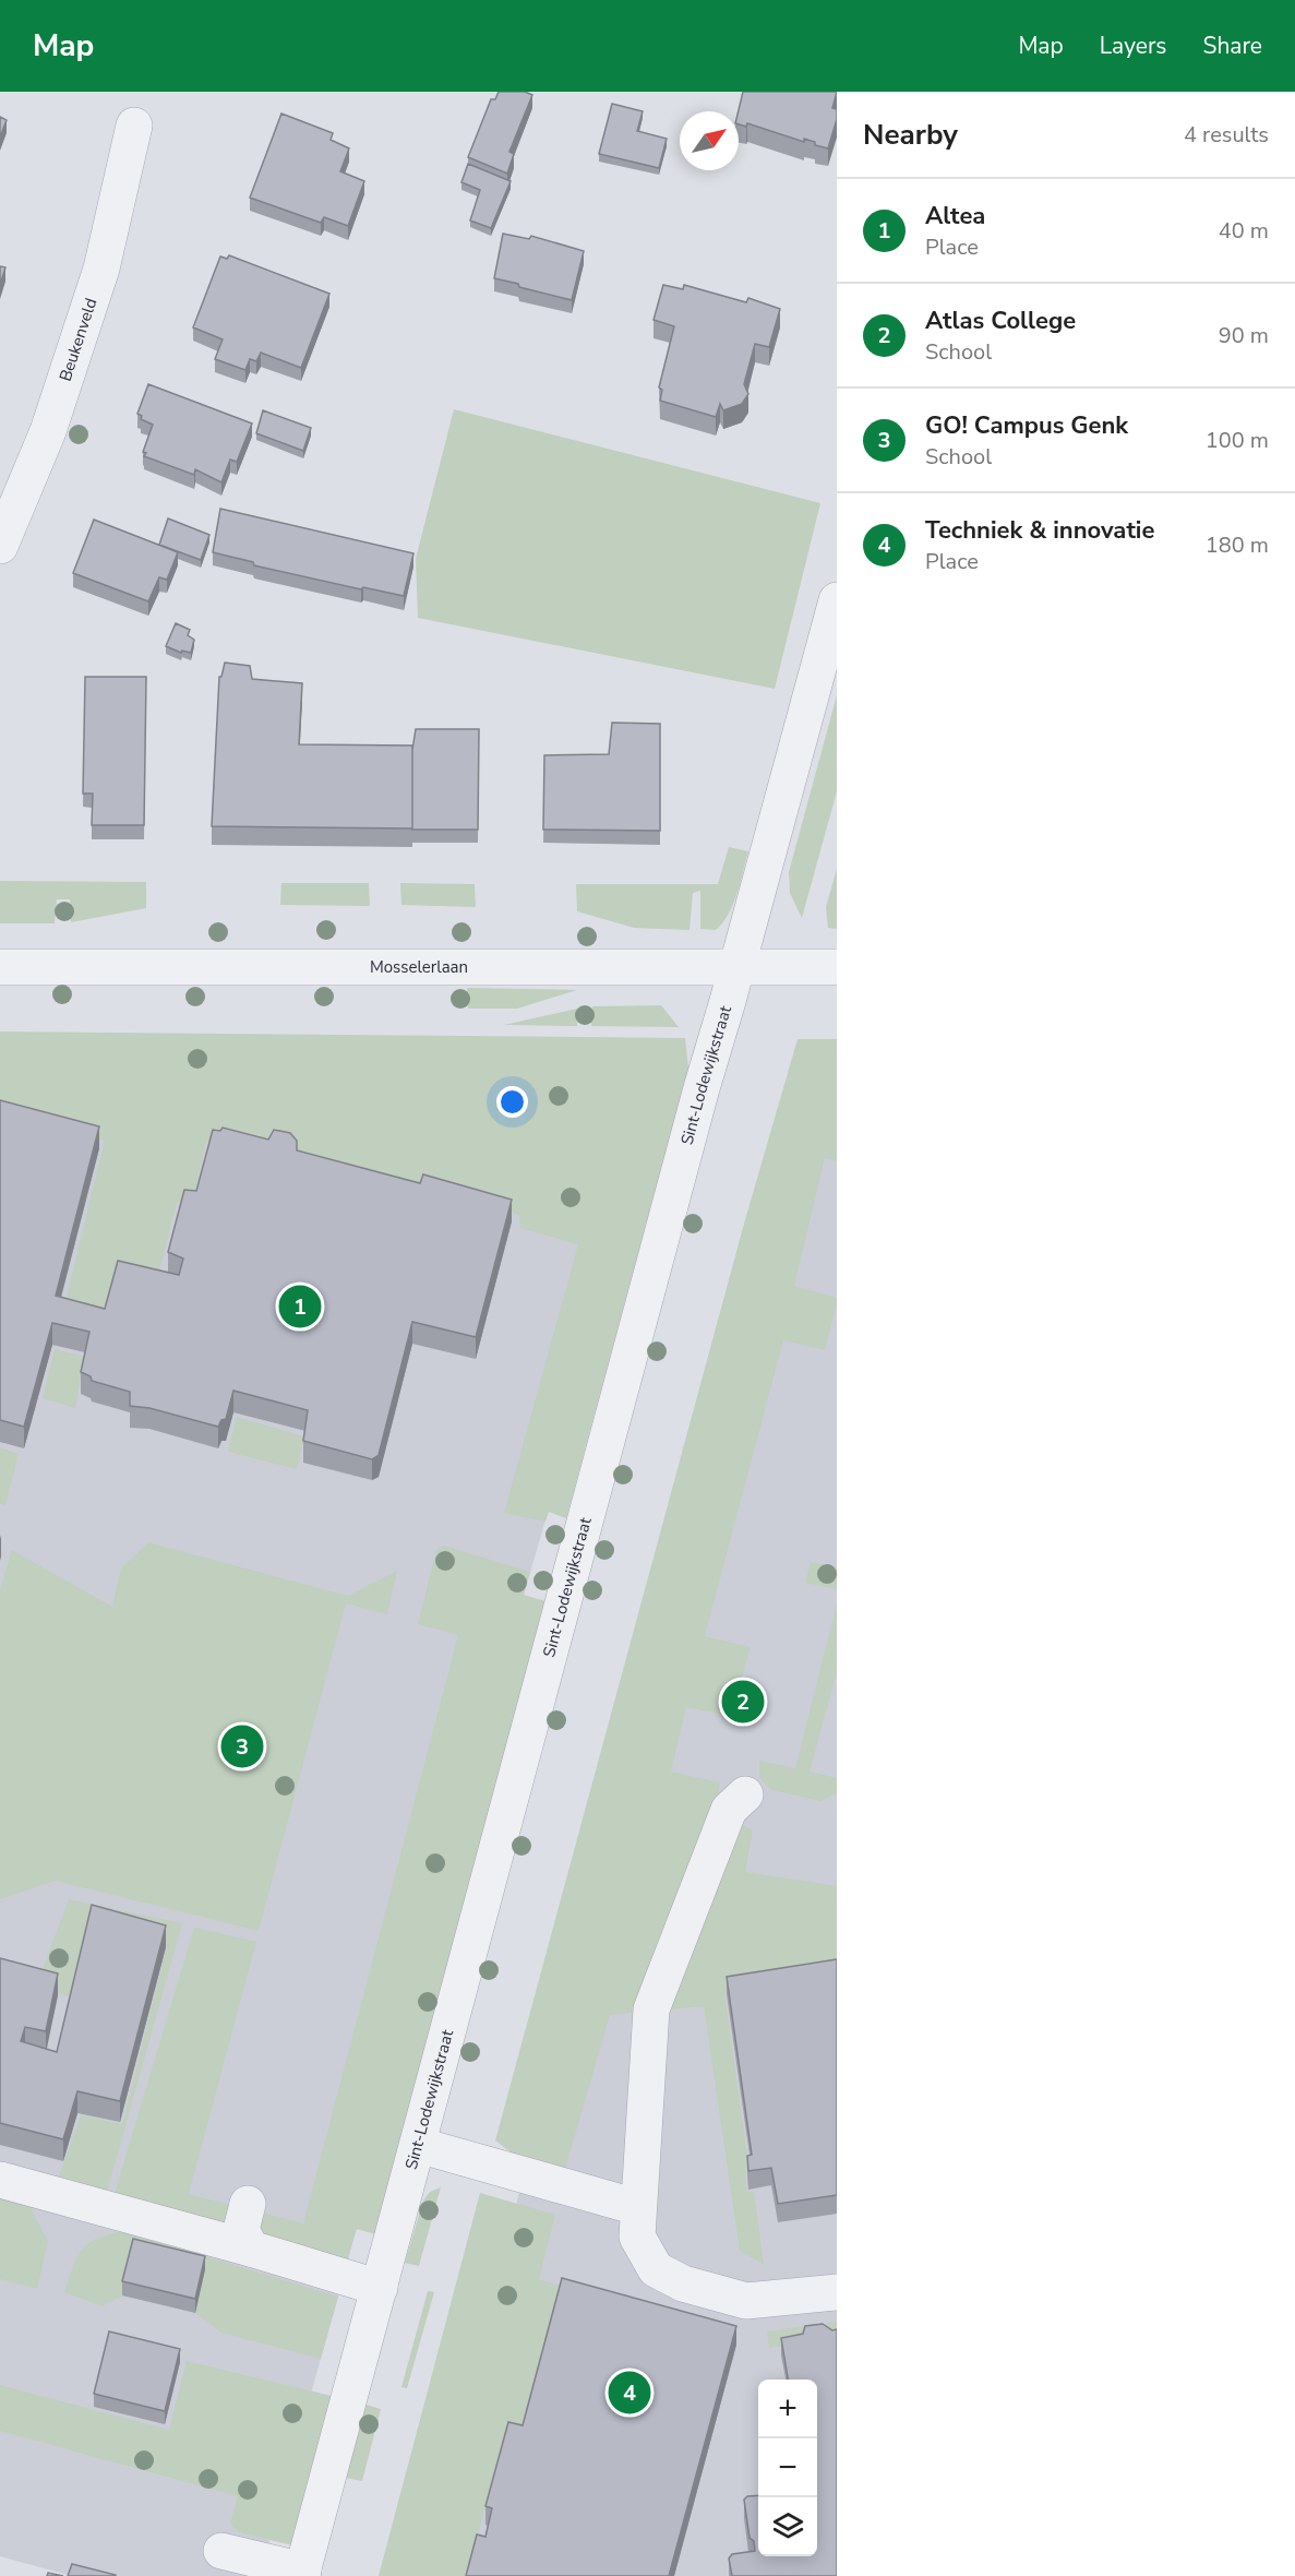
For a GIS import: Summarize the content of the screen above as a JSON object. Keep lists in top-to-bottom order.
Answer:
{
  "streets": {
    "street": ["Beukenveld", "Mosselerlaan", "Sint-Lodewijkstraat"]
  },
  "crossings": [
    ["Mosselerlaan", "Sint-Lodewijkstraat"]
  ],
  "north": "top right",
  "page": {
    "header": "Map",
    "nav": ["Map", "Layers", "Share"],
    "heading": ["Nearby", "4 results"],
    "list": [
      {
        "mark": "1",
        "name": "Altea",
        "note": "Place",
        "value": "40 m"
      },
      {
        "mark": "2",
        "name": "Atlas College",
        "note": "School",
        "value": "90 m"
      },
      {
        "mark": "3",
        "name": "GO! Campus Genk",
        "note": "School",
        "value": "100 m"
      },
      {
        "mark": "4",
        "name": "Techniek & innovatie",
        "note": "Place",
        "value": "180 m"
      }
    ],
    "pins": [
      "1",
      "2",
      "3",
      "4"
    ],
    "map_buttons": ["+", "−"]
  }
}
